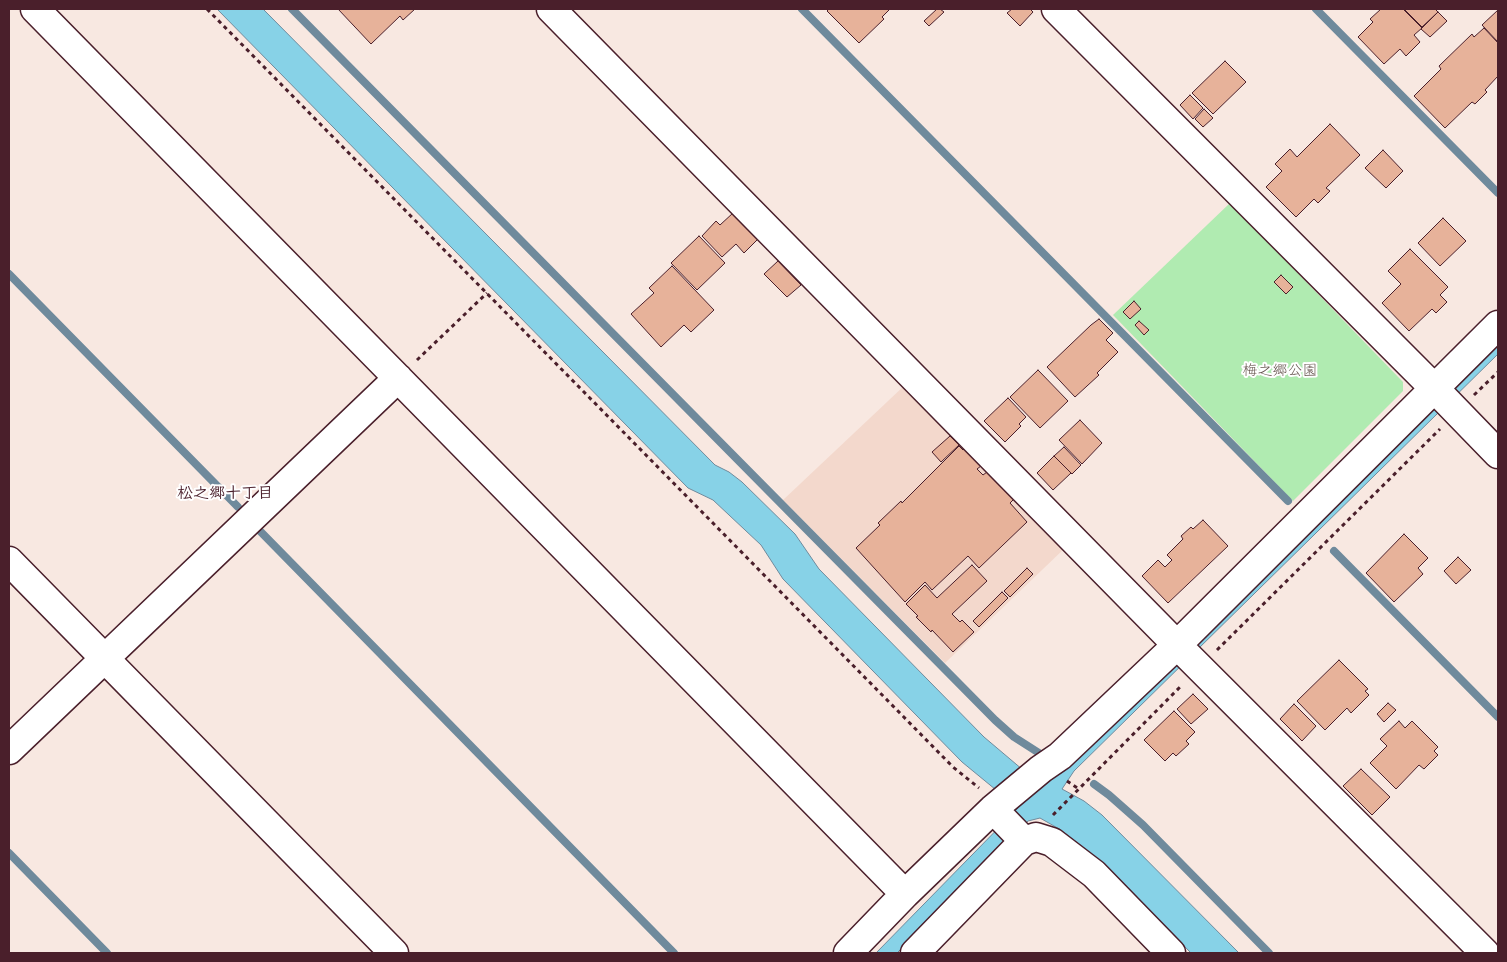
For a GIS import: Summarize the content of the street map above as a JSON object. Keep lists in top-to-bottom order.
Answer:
{
  "districts": ["松之郷十丁目"],
  "parks": ["梅之郷公園"]
}
